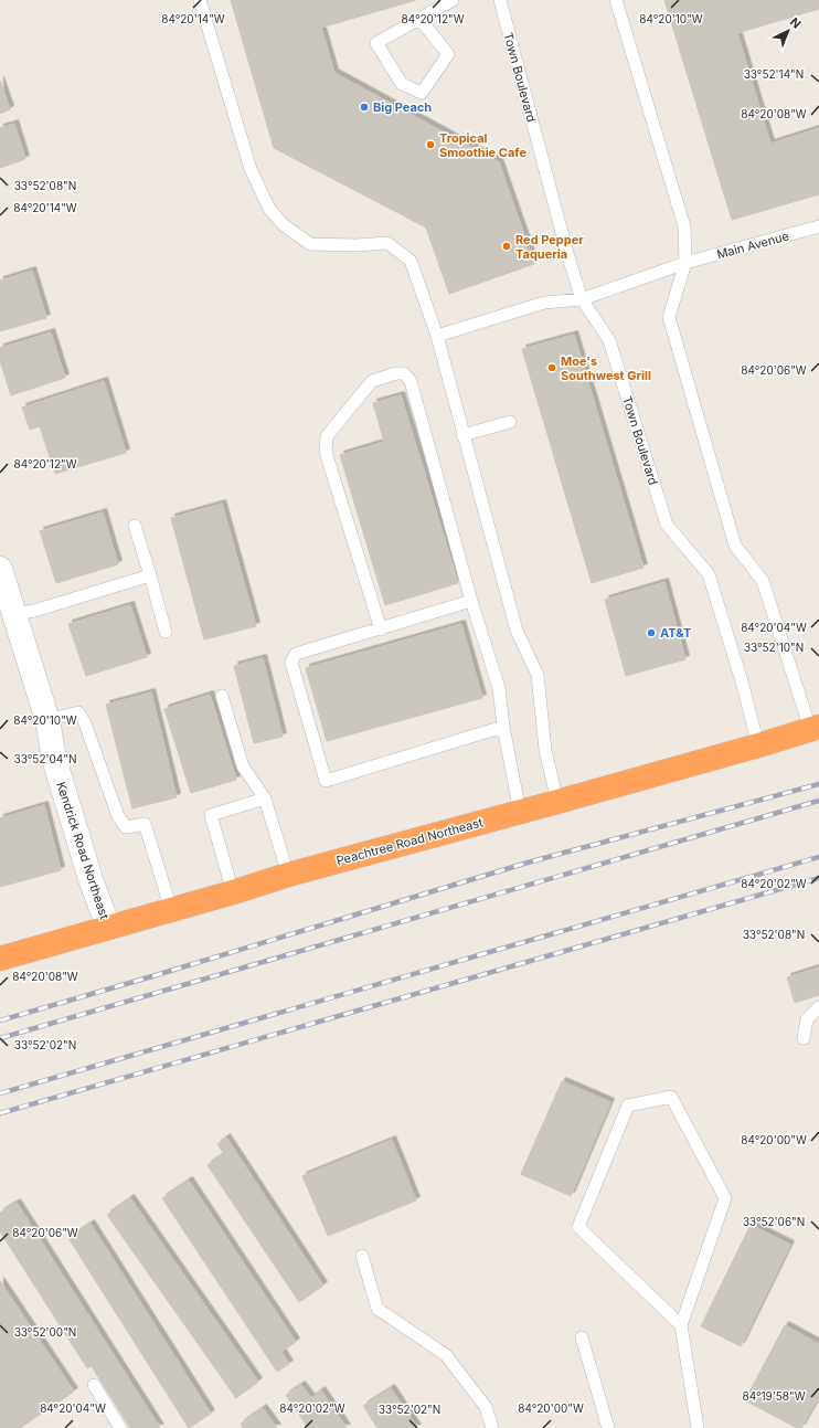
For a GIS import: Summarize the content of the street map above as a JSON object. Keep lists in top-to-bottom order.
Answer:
{
  "streets": {
    "highway": ["Peachtree Road Northeast"],
    "street": ["Kendrick Road Northeast"],
    "lane": ["Town Boulevard", "Main Avenue"]
  },
  "crossings": [
    ["Town Boulevard", "Main Avenue"],
    ["Town Boulevard", "Peachtree Road Northeast"],
    ["Peachtree Road Northeast", "Kendrick Road Northeast"]
  ],
  "places": [
    "Big Peach",
    "Tropical Smoothie Cafe",
    "Red Pepper Taqueria",
    "Moe's Southwest Grill",
    "AT&T"
  ],
  "north": "top right",
  "coordinates": [
    "84°20'12\"W",
    "84°20'10\"W",
    "84°20'14\"W",
    "33°52'14\"N",
    "84°20'08\"W",
    "33°52'08\"N",
    "84°20'06\"W",
    "84°20'04\"W",
    "33°52'10\"N",
    "33°52'04\"N",
    "84°20'02\"W",
    "33°52'02\"N",
    "84°20'00\"W",
    "33°52'06\"N",
    "33°52'00\"N",
    "84°19'58\"W"
  ]
}
